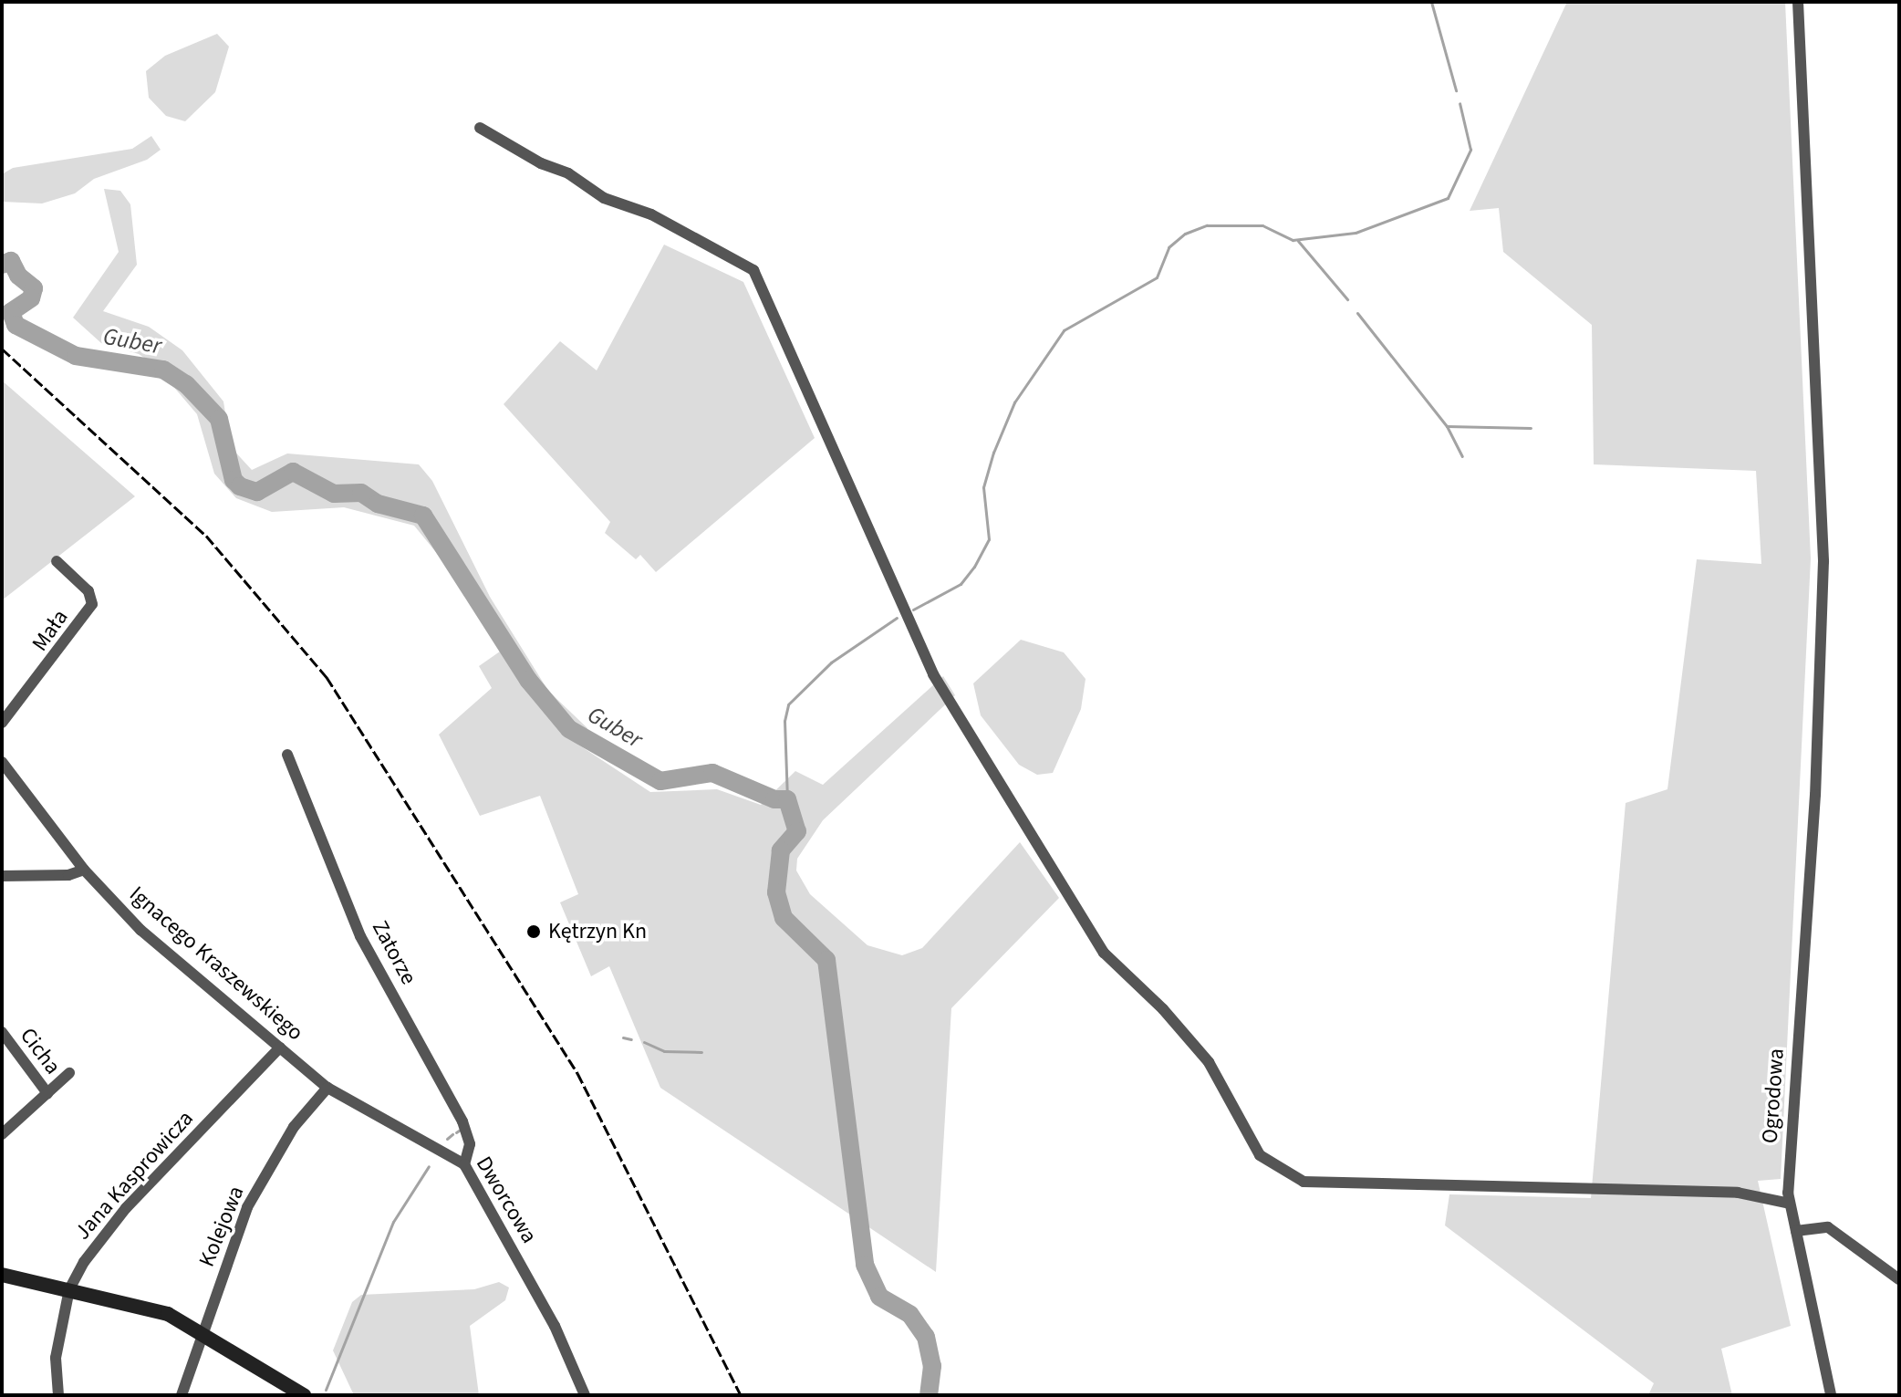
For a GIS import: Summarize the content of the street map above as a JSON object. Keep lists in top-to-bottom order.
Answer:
{
  "streets": {
    "street": [
      "Mała",
      "Zatorze",
      "Ignacego Kraszewskiego",
      "Cicha",
      "Ogrodowa",
      "Jana Kasprowicza",
      "Dworcowa",
      "Kolejowa"
    ]
  },
  "crossings": [
    ["Zatorze", "Dworcowa"],
    ["Ignacego Kraszewskiego", "Jana Kasprowicza"],
    ["Ignacego Kraszewskiego", "Dworcowa"],
    ["Ignacego Kraszewskiego", "Kolejowa"],
    ["Dworcowa", "Kolejowa"]
  ],
  "water": ["Guber"],
  "places": ["Kętrzyn Kn"]
}
